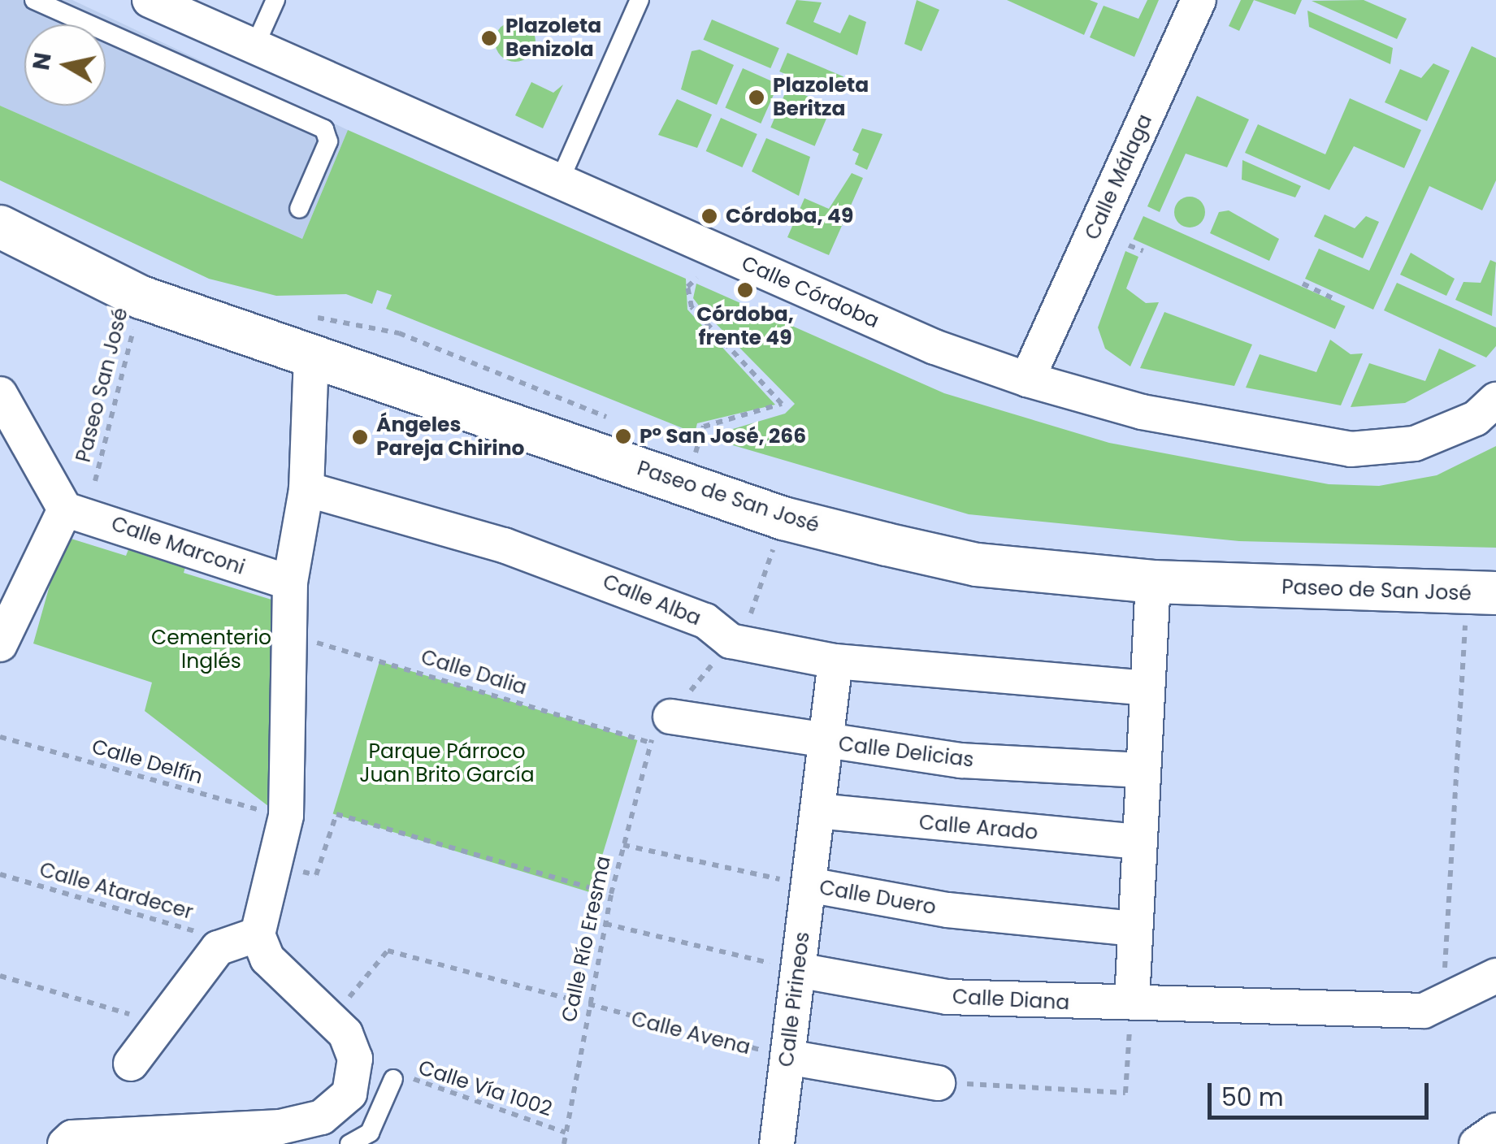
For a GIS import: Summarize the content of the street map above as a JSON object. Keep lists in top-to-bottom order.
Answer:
{
  "streets": {
    "street": [
      "Calle Málaga",
      "Calle Córdoba",
      "Paseo de San José",
      "Calle Marconi",
      "Calle Alba",
      "Calle Delicias",
      "Calle Arado",
      "Calle Duero",
      "Calle Pirineos",
      "Calle Diana"
    ],
    "path": [
      "Paseo San José",
      "Calle Dalia",
      "Calle Delfín",
      "Calle Atardecer",
      "Calle Río Eresma",
      "Calle Avena",
      "Calle Vía 1002"
    ]
  },
  "crossings": [
    ["Calle Málaga", "Calle Córdoba"],
    ["Paseo San José", "Paseo de San José"],
    ["Calle Alba", "Calle Pirineos"],
    ["Calle Dalia", "Calle Delicias"],
    ["Calle Dalia", "Calle Río Eresma"],
    ["Calle Delicias", "Calle Río Eresma"],
    ["Calle Delicias", "Calle Pirineos"],
    ["Calle Arado", "Calle Pirineos"],
    ["Calle Duero", "Calle Río Eresma"],
    ["Calle Duero", "Calle Pirineos"],
    ["Calle Río Eresma", "Calle Avena"],
    ["Calle Río Eresma", "Calle Vía 1002"],
    ["Calle Pirineos", "Calle Diana"],
    ["Calle Pirineos", "Calle Avena"]
  ],
  "parks": ["Cementerio Inglés", "Parque Párroco Juan Brito García"],
  "places": [
    "Plazoleta Benizola",
    "Plazoleta Beritza",
    "Córdoba, 49",
    "Córdoba, frente 49",
    "Pº San José, 266",
    "Ángeles Pareja Chirino"
  ],
  "scale_bar": "50 m",
  "north": "left"
}
